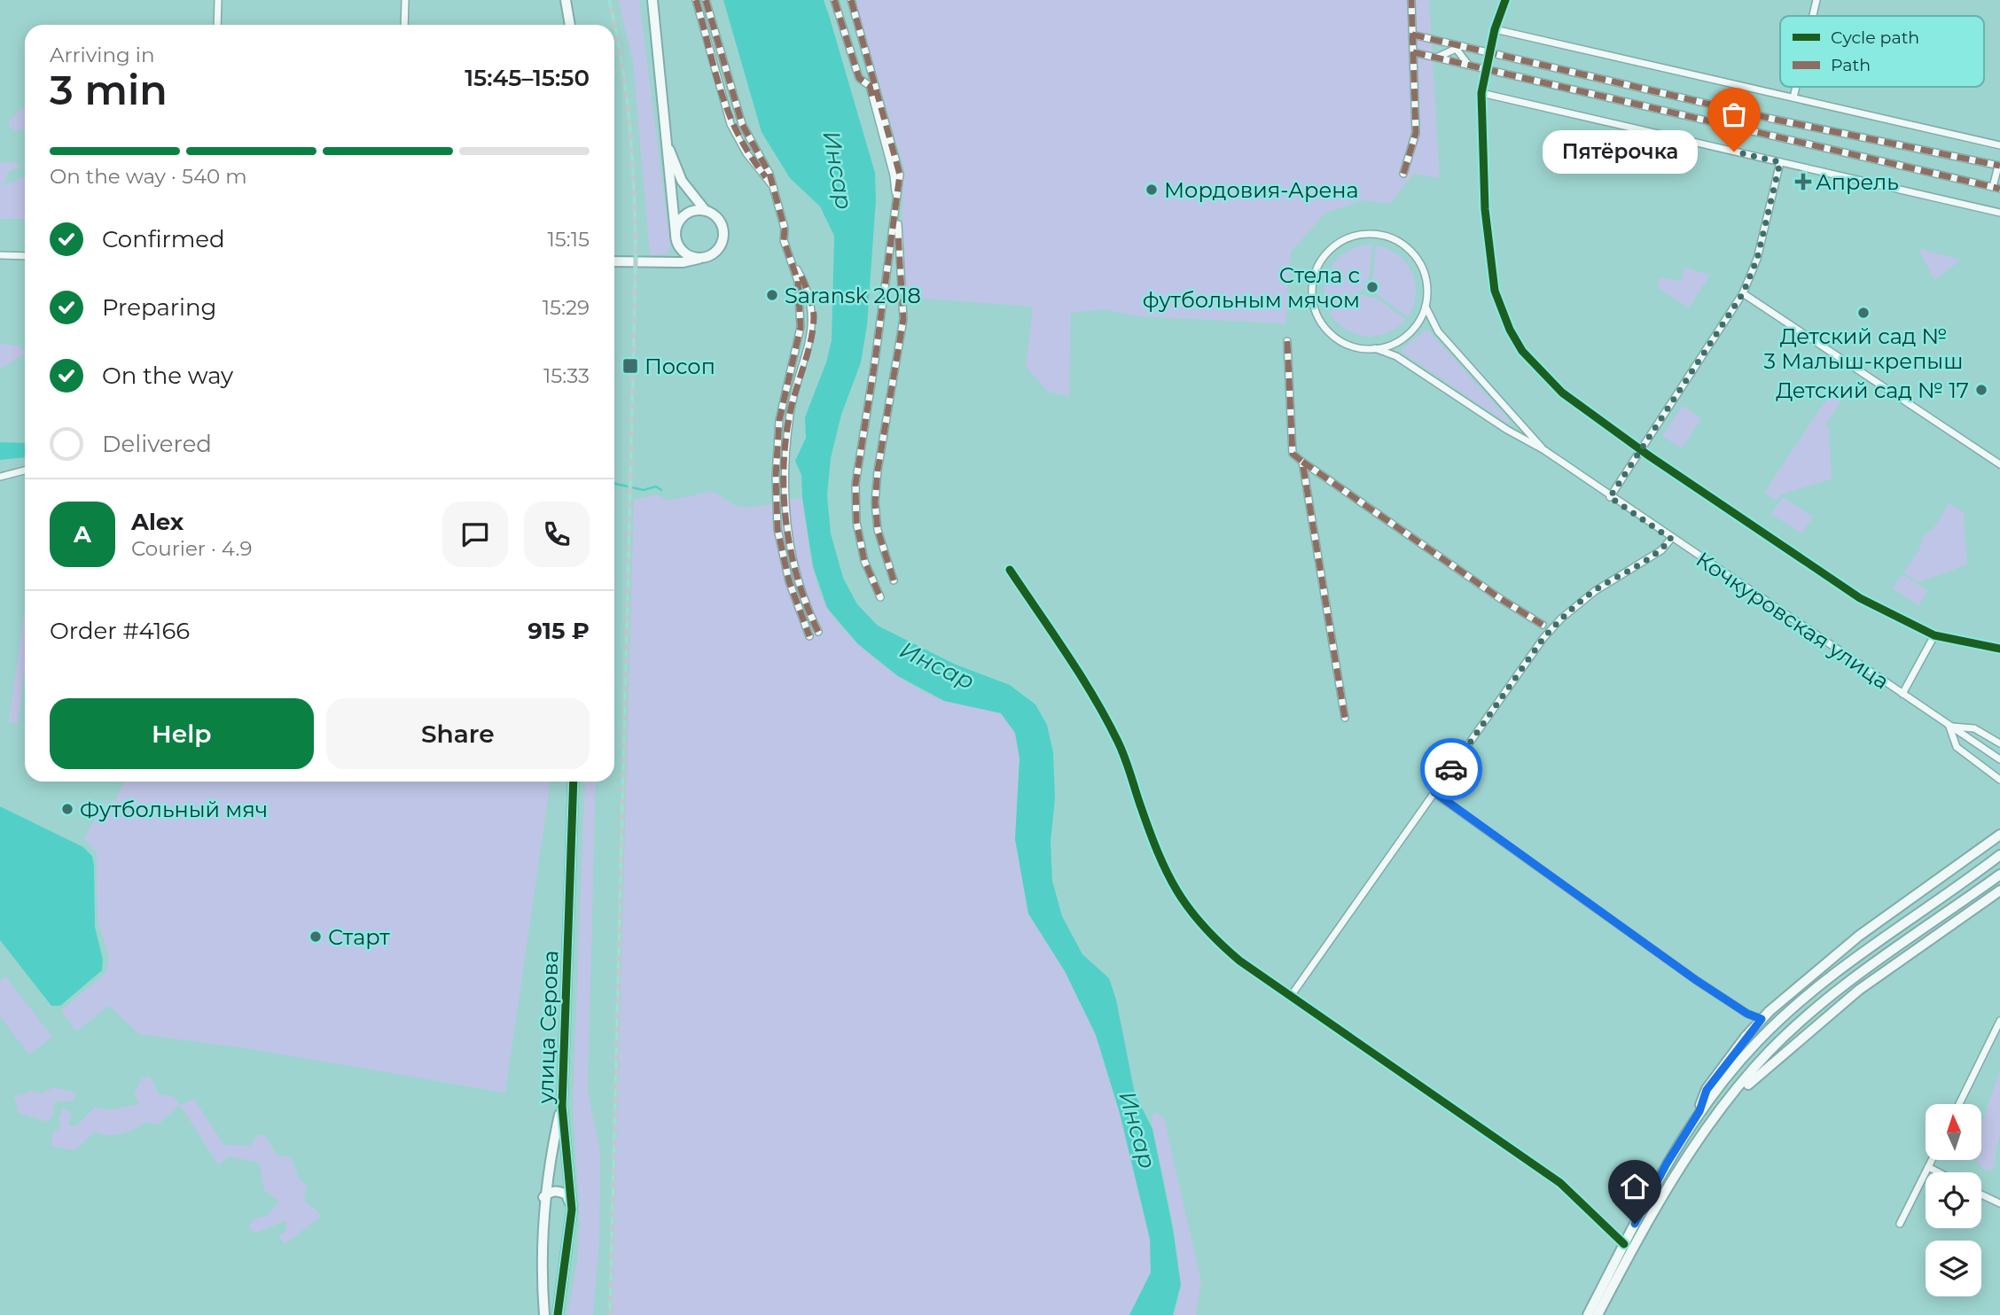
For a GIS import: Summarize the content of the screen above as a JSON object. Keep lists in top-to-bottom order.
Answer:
{
  "streets": {
    "street": ["Кочкуровская улица", "улица Серова"]
  },
  "water": ["Инсар"],
  "places": {
    "other": [
      "Пятёрочка",
      "Мордовия-Арена",
      "Стела с футбольным мячом",
      "Saransk 2018",
      "Детский сад № 3 Малыш-крепыш",
      "Детский сад № 17",
      "Футбольный мяч",
      "Старт"
    ],
    "health": ["Апрель"],
    "transit": ["Посоп"]
  },
  "legend": ["Cycle path", "Path"],
  "north": "top",
  "page": {
    "heading": ["3 min", "Arriving in", "15:45–15:50"],
    "panel": [
      "Alex",
      "Courier · 4.9",
      "Order #4166",
      "915 ₽"
    ],
    "bubble": "Пятёрочка",
    "bar": "On the way · 540 m",
    "list": [
      ["Confirmed", "15:15"],
      ["Preparing", "15:29"],
      ["On the way", "15:33"],
      "Delivered"
    ],
    "round": "A",
    "buttons": ["Help", "Share"]
  }
}
